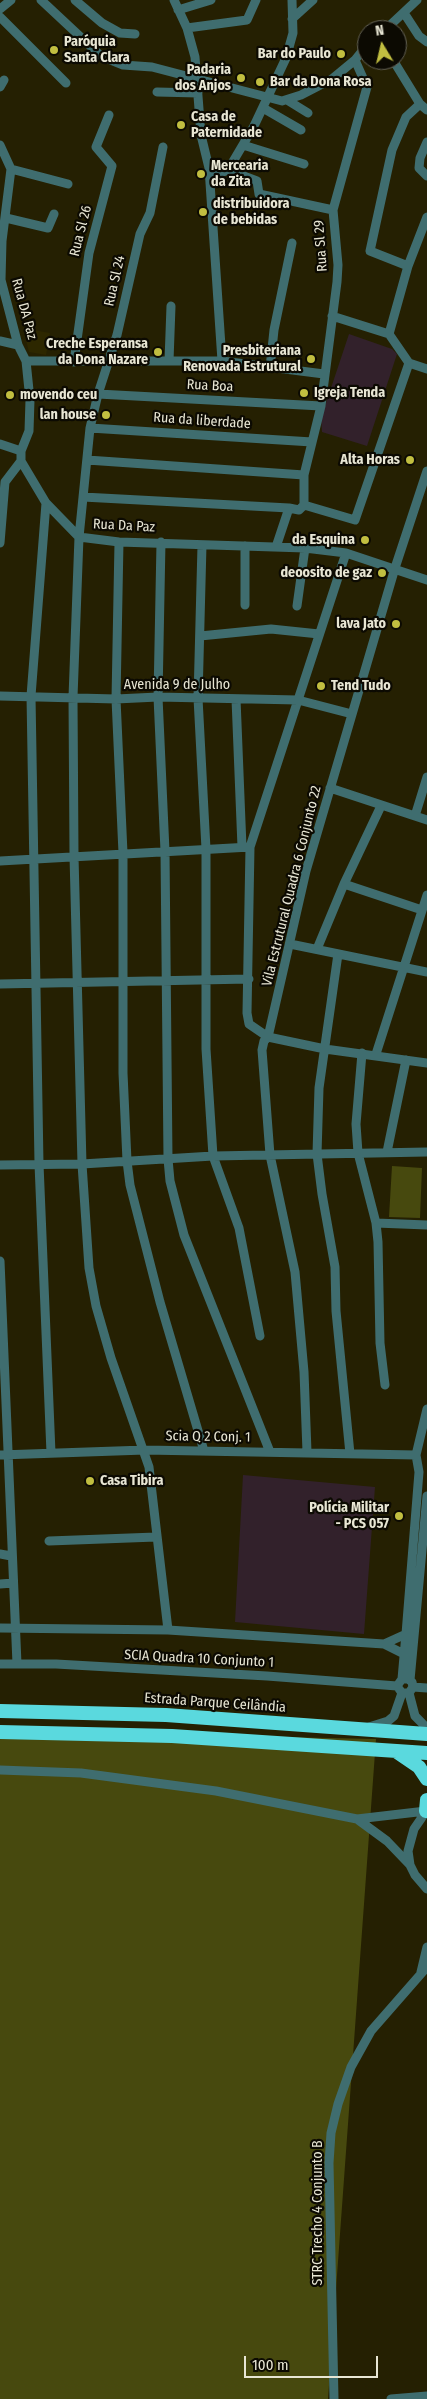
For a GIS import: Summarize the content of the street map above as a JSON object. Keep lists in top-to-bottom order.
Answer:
{
  "streets": {
    "highway": ["Estrada Parque Ceilândia"],
    "street": [
      "Rua Sl 26",
      "Rua Sl 29",
      "Rua Sl 24",
      "Rua DA Paz",
      "Rua Boa",
      "Rua da liberdade",
      "Rua Da Paz",
      "Avenida 9 de Julho",
      "Vila Estrutural Quadra 6 Conjunto 22",
      "Scia Q 2 Conj. 1",
      "SCIA Quadra 10 Conjunto 1",
      "STRC Trecho 4 Conjunto B"
    ]
  },
  "crossings": [
    ["Rua Sl 29", "Rua Boa"],
    ["Rua Sl 29", "Rua da liberdade"],
    ["Rua Sl 24", "Rua Boa"],
    ["Rua Sl 24", "Rua da liberdade"],
    ["Rua Sl 24", "Rua Da Paz"],
    ["Rua Sl 24", "Avenida 9 de Julho"],
    ["Rua Sl 24", "Scia Q 2 Conj. 1"],
    ["Rua DA Paz", "Rua Da Paz"],
    ["Rua Da Paz", "Vila Estrutural Quadra 6 Conjunto 22"],
    ["Avenida 9 de Julho", "Vila Estrutural Quadra 6 Conjunto 22"],
    ["Vila Estrutural Quadra 6 Conjunto 22", "Scia Q 2 Conj. 1"]
  ],
  "places": [
    "Paróquia Santa Clara",
    "Bar do Paulo",
    "Padaria dos Anjos",
    "Bar da Dona Rosa",
    "Casa de Paternidade",
    "Mercearia da Zita",
    "distribuidora de bebidas",
    "Creche Esperansa da Dona Nazare",
    "Presbiteriana Renovada Estrutural",
    "Igreja Tenda",
    "movendo ceu",
    "lan house",
    "Alta Horas",
    "da Esquina",
    "deoosito de gaz",
    "lava Jato",
    "Tend Tudo",
    "Casa Tibira",
    "Polícia Militar - PCS 057"
  ],
  "scale_bar": "100 m",
  "north": "top"
}
